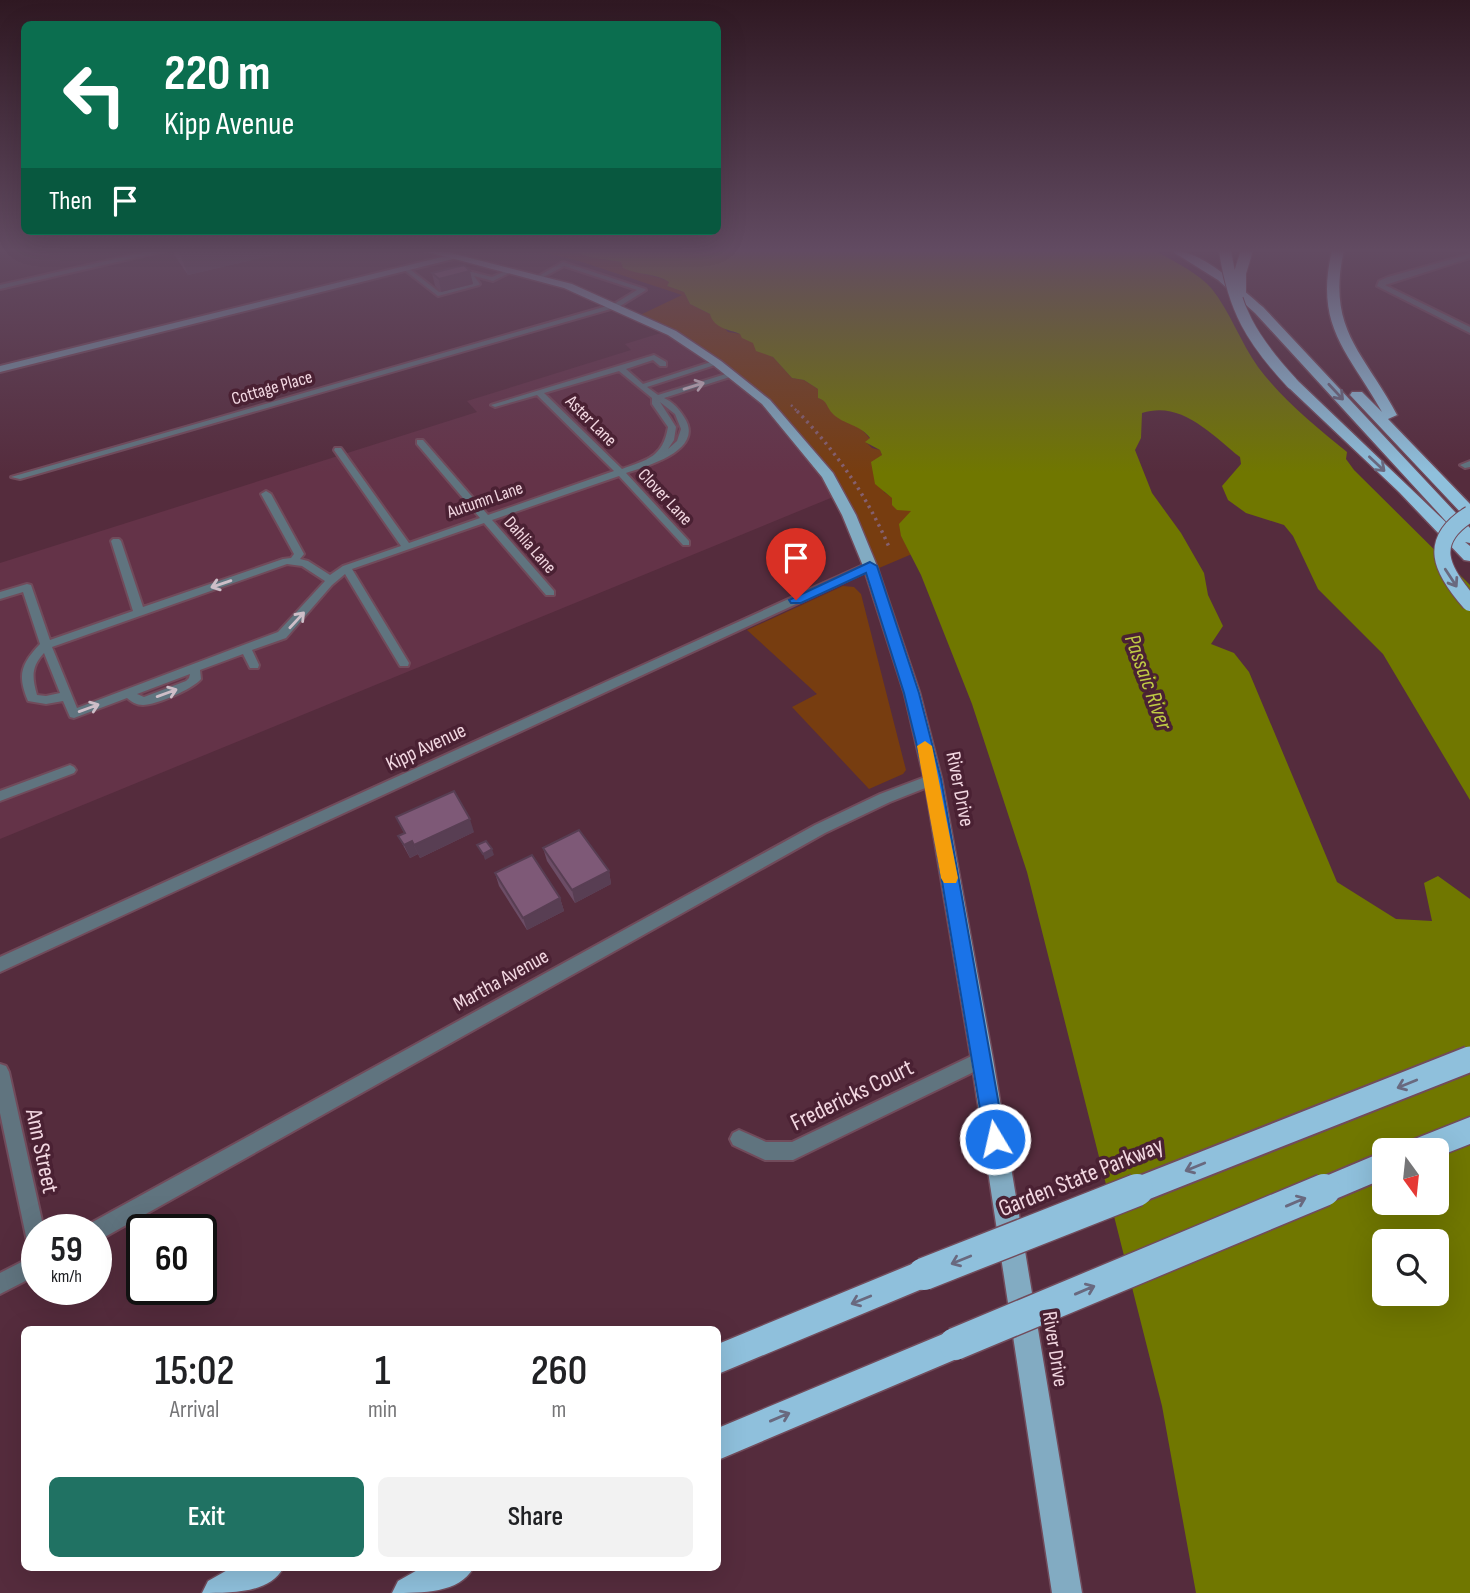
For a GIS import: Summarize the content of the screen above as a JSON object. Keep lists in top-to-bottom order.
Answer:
{
  "streets": {
    "highway": ["Garden State Parkway"],
    "main road": ["River Drive"],
    "street": [
      "Cottage Place",
      "Kipp Avenue",
      "Martha Avenue",
      "Fredericks Court",
      "Ann Street"
    ],
    "lane": [
      "Aster Lane",
      "Clover Lane",
      "Autumn Lane",
      "Dahlia Lane"
    ]
  },
  "crossings": [
    ["Aster Lane", "Clover Lane"],
    ["Aster Lane", "Autumn Lane"],
    ["Clover Lane", "Autumn Lane"],
    ["Autumn Lane", "Dahlia Lane"],
    ["Kipp Avenue", "River Drive"],
    ["River Drive", "Martha Avenue"],
    ["River Drive", "Fredericks Court"]
  ],
  "water": ["Passaic River"],
  "north": "bottom",
  "page": {
    "turn": ["220 m", "Kipp Avenue"],
    "then": "Then",
    "speed": "59 km/h",
    "limit": "60",
    "eta": [
      "15:02",
      "Arrival",
      "1",
      "min",
      "260",
      "m"
    ],
    "buttons": ["Exit", "Share"]
  }
}
